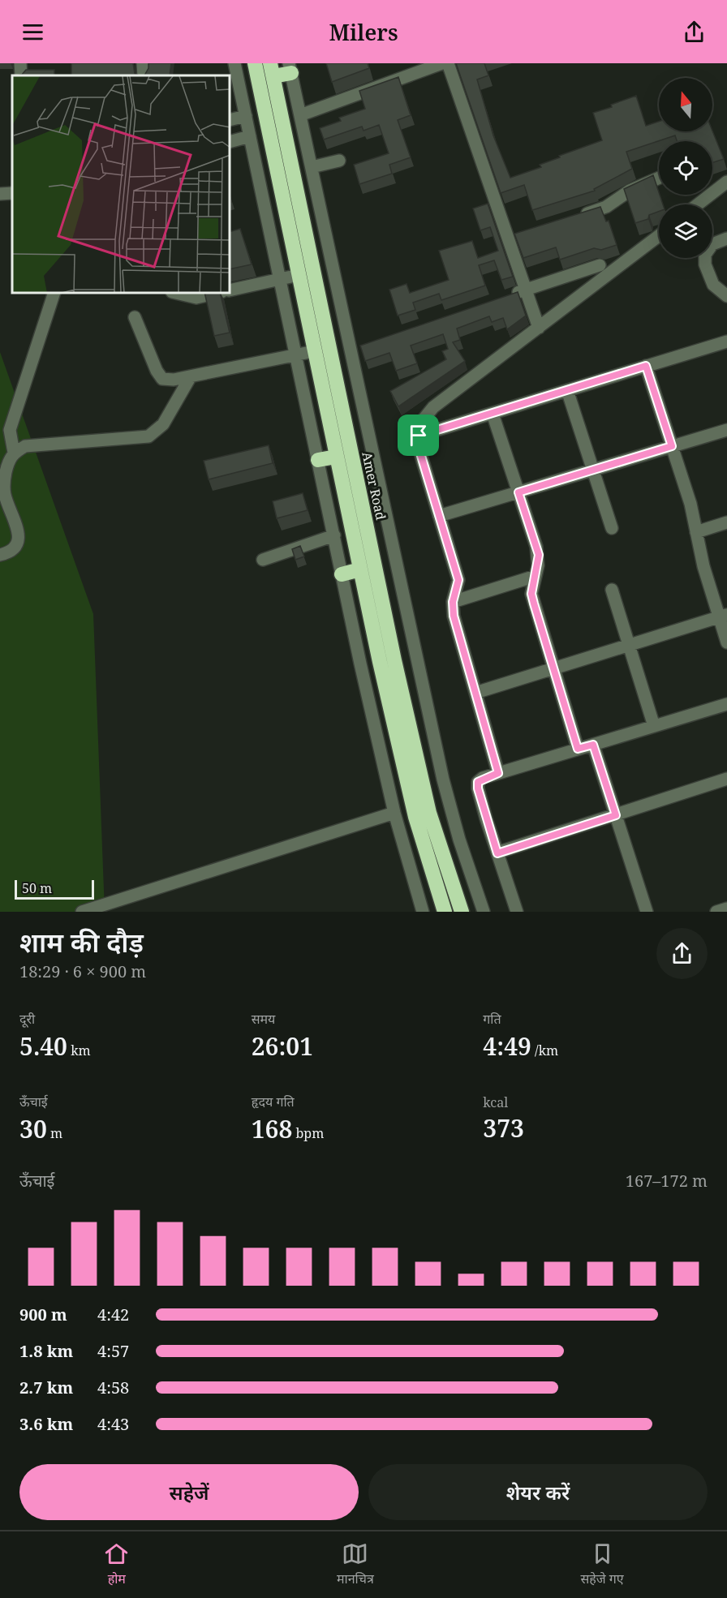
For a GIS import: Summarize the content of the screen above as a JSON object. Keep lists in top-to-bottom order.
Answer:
{
  "streets": {
    "highway": ["Amer Road"]
  },
  "scale_bar": "50 m",
  "north": "top",
  "page": {
    "header": "Milers",
    "scale": "50 m",
    "heading": ["शाम की दौड़", "18:29 · 6 × 900 m"],
    "stats": [
      ["दूरी", "5.40 km"],
      ["समय", "26:01"],
      ["गति", "4:49 /km"],
      ["ऊँचाई", "30 m"],
      ["हृदय गति", "168 bpm"],
      ["kcal", "373"]
    ],
    "chart": ["ऊँचाई", "167–172 m"],
    "list": [
      {
        "name": "900 m",
        "note": "4:42"
      },
      {
        "name": "1.8 km",
        "note": "4:57"
      },
      {
        "name": "2.7 km",
        "note": "4:58"
      },
      {
        "name": "3.6 km",
        "note": "4:43"
      }
    ],
    "buttons": ["सहेजें", "शेयर करें"],
    "tabs": ["होम", "मानचित्र", "सहेजे गए"]
  }
}
